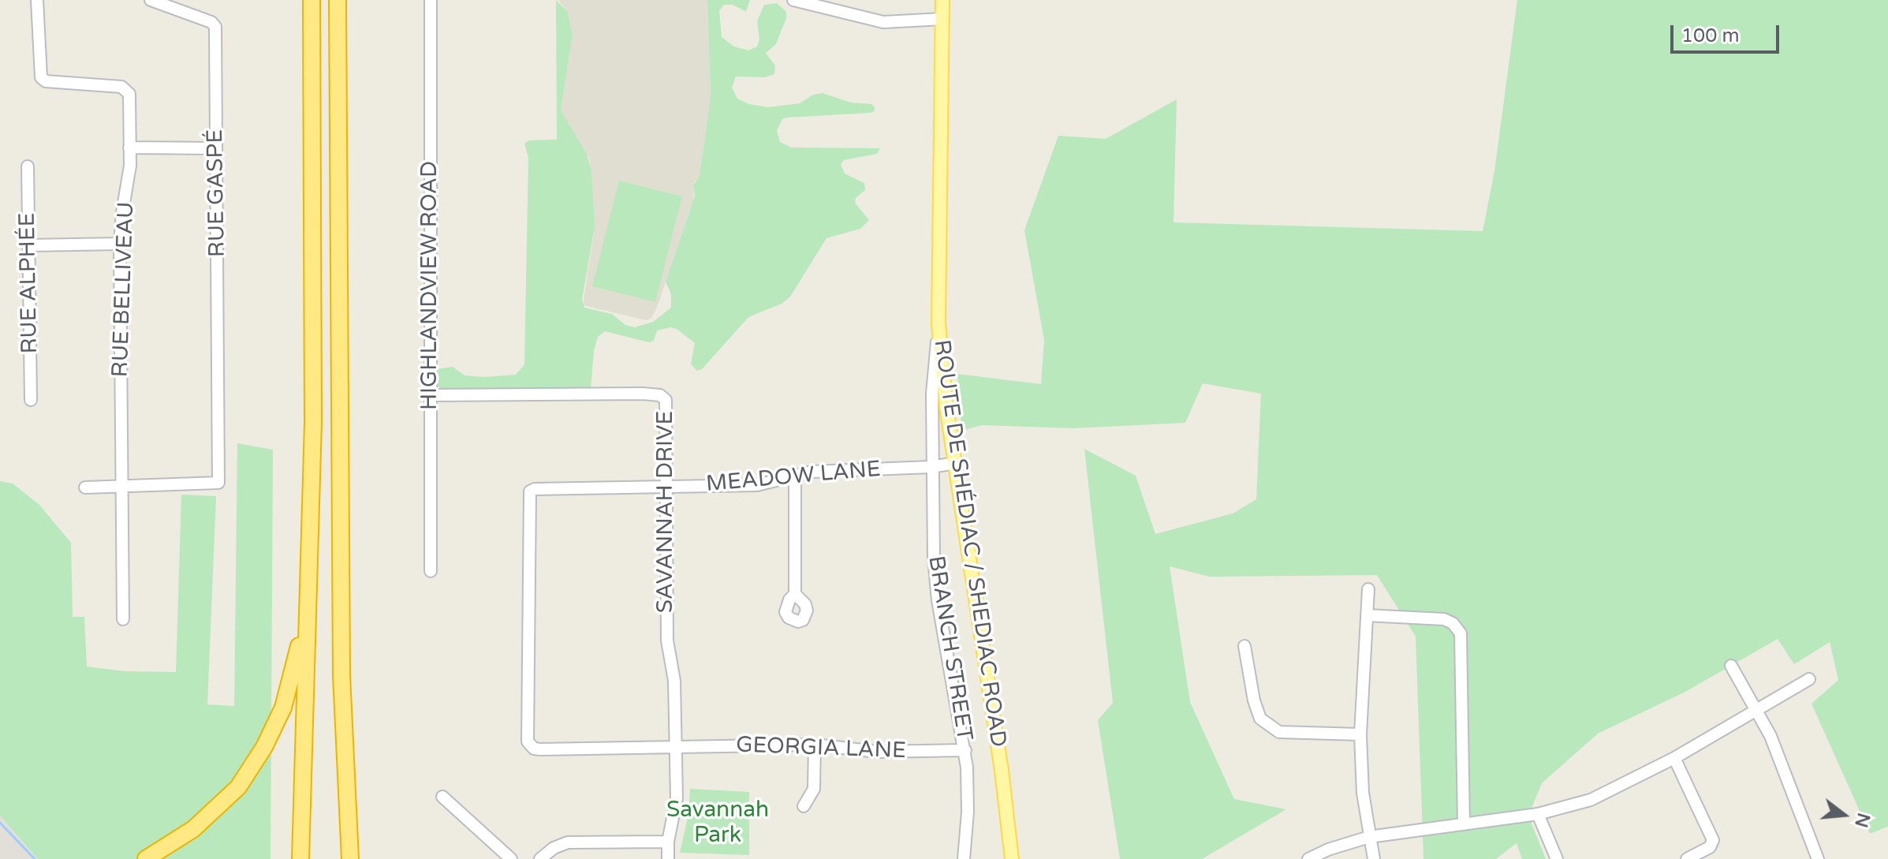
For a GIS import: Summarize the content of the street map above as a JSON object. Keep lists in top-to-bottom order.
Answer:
{
  "streets": {
    "main road": ["ROUTE DE SHÉDIAC / SHEDIAC ROAD"],
    "street": [
      "RUE GASPÉ",
      "RUE ALPHÉE",
      "HIGHLANDVIEW ROAD",
      "RUE BELLIVEAU",
      "MEADOW LANE",
      "SAVANNAH DRIVE",
      "BRANCH STREET",
      "GEORGIA LANE"
    ]
  },
  "crossings": [
    ["RUE GASPÉ", "RUE BELLIVEAU"],
    ["HIGHLANDVIEW ROAD", "SAVANNAH DRIVE"],
    ["MEADOW LANE", "SAVANNAH DRIVE"],
    ["MEADOW LANE", "ROUTE DE SHÉDIAC / SHEDIAC ROAD"],
    ["MEADOW LANE", "BRANCH STREET"],
    ["MEADOW LANE", "GEORGIA LANE"],
    ["SAVANNAH DRIVE", "GEORGIA LANE"],
    ["ROUTE DE SHÉDIAC / SHEDIAC ROAD", "BRANCH STREET"],
    ["BRANCH STREET", "GEORGIA LANE"]
  ],
  "parks": ["Savannah Park"],
  "scale_bar": "100 m",
  "north": "right"
}
